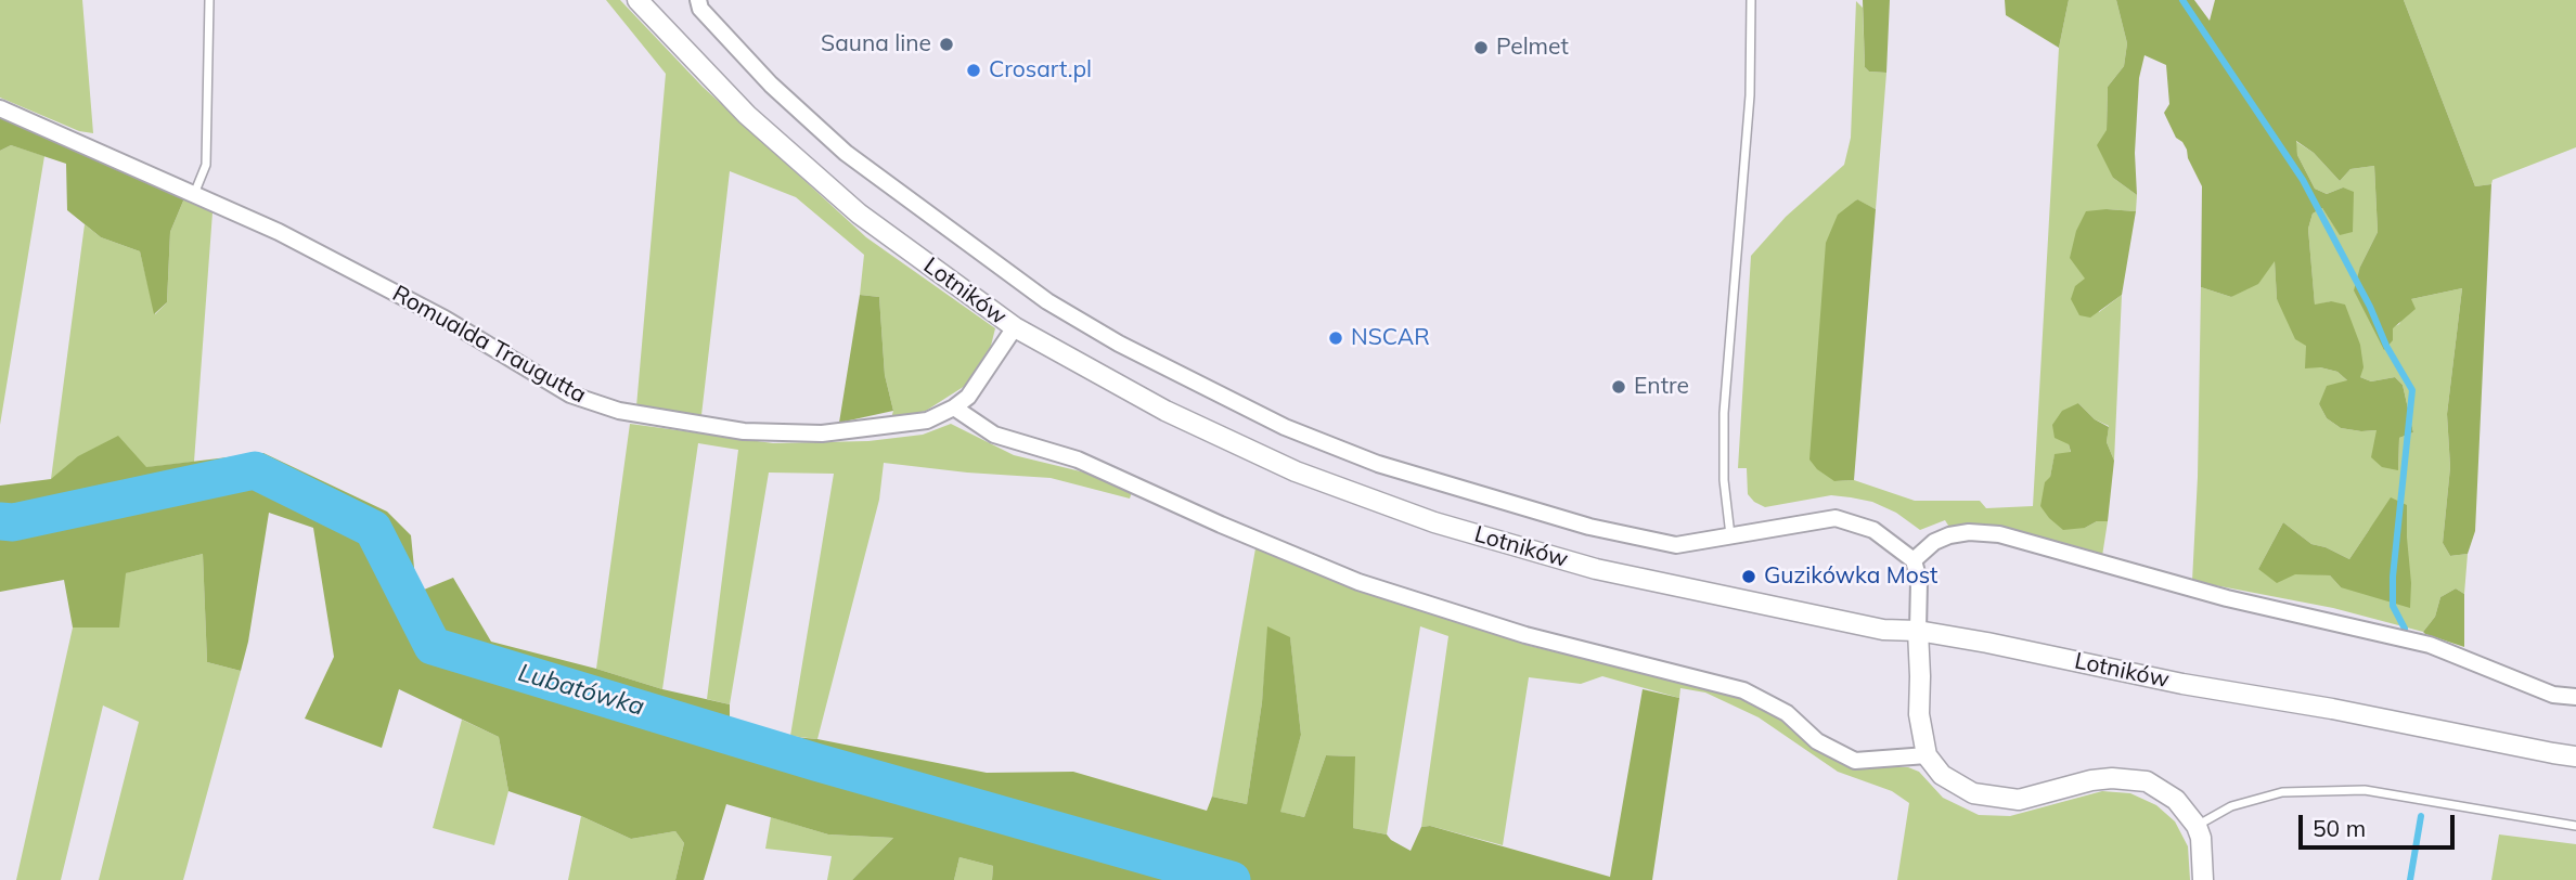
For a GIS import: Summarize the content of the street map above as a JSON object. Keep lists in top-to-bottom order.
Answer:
{
  "streets": {
    "street": ["Lotników", "Romualda Traugutta"]
  },
  "crossings": [
    ["Lotników", "Romualda Traugutta"]
  ],
  "water": ["Lubatówka"],
  "places": [
    "Sauna line",
    "Pelmet",
    "Crosart.pl",
    "NSCAR",
    "Entre",
    "Guzikówka Most"
  ],
  "scale_bar": "50 m"
}
